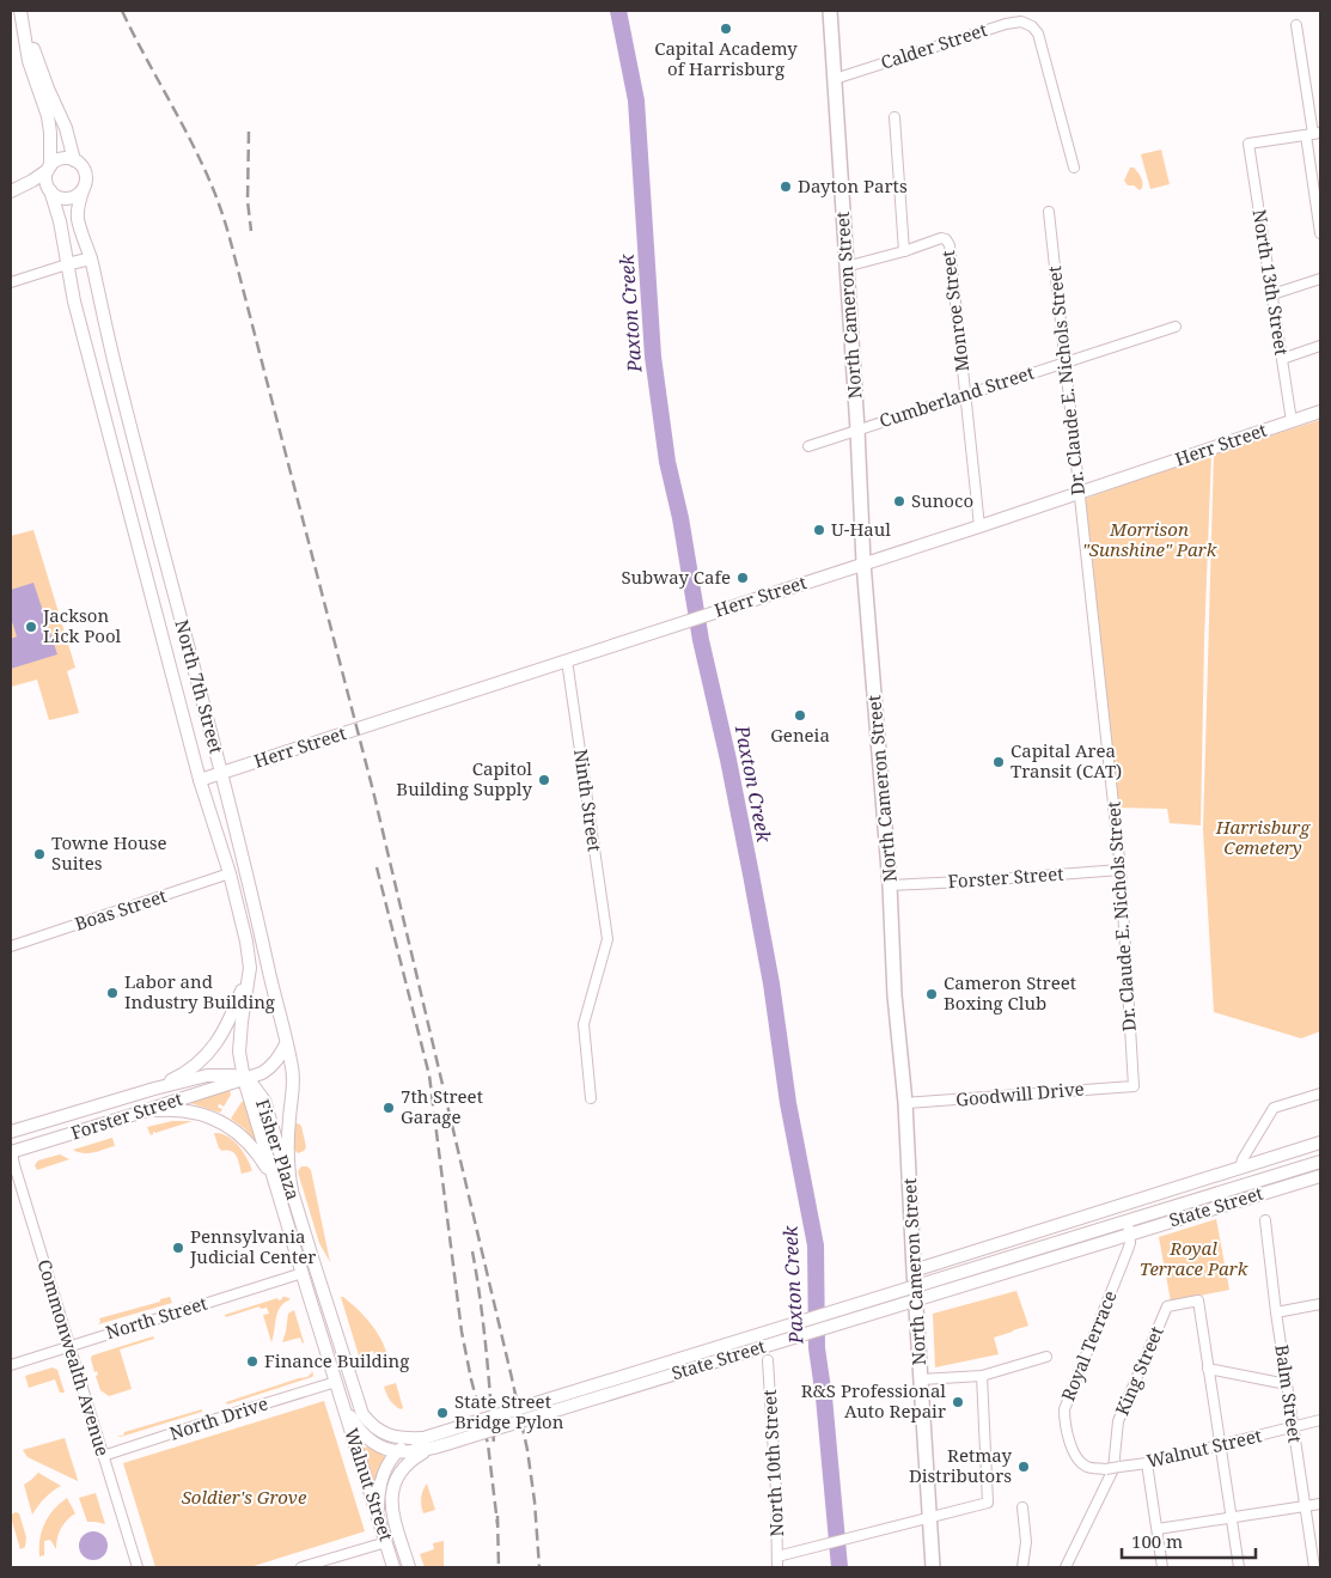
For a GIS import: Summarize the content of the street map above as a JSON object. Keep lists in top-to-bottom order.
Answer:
{
  "streets": {
    "highway": ["North Cameron Street"],
    "main road": [
      "Herr Street",
      "North 7th Street",
      "Forster Street",
      "Fisher Plaza",
      "State Street",
      "Walnut Street"
    ],
    "street": [
      "Calder Street",
      "North 13th Street",
      "Monroe Street",
      "Dr. Claude E. Nichols Street",
      "Cumberland Street",
      "Ninth Street",
      "Boas Street",
      "Goodwill Drive",
      "North Street",
      "Royal Terrace",
      "Commonwealth Avenue",
      "King Street",
      "Balm Street",
      "North Drive",
      "North 10th Street"
    ]
  },
  "crossings": [
    ["Calder Street", "North Cameron Street"],
    ["North 13th Street", "Herr Street"],
    ["North Cameron Street", "Cumberland Street"],
    ["North Cameron Street", "Herr Street"],
    ["North Cameron Street", "Forster Street"],
    ["North Cameron Street", "Goodwill Drive"],
    ["North Cameron Street", "State Street"],
    ["Monroe Street", "Cumberland Street"],
    ["Monroe Street", "Herr Street"],
    ["Dr. Claude E. Nichols Street", "Cumberland Street"],
    ["Dr. Claude E. Nichols Street", "Herr Street"],
    ["Dr. Claude E. Nichols Street", "Forster Street"],
    ["Dr. Claude E. Nichols Street", "Goodwill Drive"],
    ["Herr Street", "North 7th Street"],
    ["Herr Street", "Ninth Street"],
    ["North 7th Street", "Forster Street"],
    ["North 7th Street", "Boas Street"],
    ["North 7th Street", "Fisher Plaza"],
    ["Forster Street", "Fisher Plaza"],
    ["Forster Street", "Commonwealth Avenue"],
    ["Fisher Plaza", "State Street"],
    ["Fisher Plaza", "North Street"],
    ["Fisher Plaza", "North Drive"],
    ["Fisher Plaza", "Walnut Street"],
    ["State Street", "Royal Terrace"],
    ["State Street", "Walnut Street"],
    ["North Street", "Commonwealth Avenue"],
    ["Royal Terrace", "Walnut Street"],
    ["Commonwealth Avenue", "North Drive"],
    ["King Street", "Walnut Street"],
    ["Balm Street", "Walnut Street"]
  ],
  "water": ["Paxton Creek"],
  "parks": [
    "Morrison \"Sunshine\" Park",
    "Harrisburg Cemetery",
    "Royal Terrace Park",
    "Soldier's Grove"
  ],
  "places": [
    "Capital Academy of Harrisburg",
    "Dayton Parts",
    "Sunoco",
    "U-Haul",
    "Subway Cafe",
    "Jackson Lick Pool",
    "Geneia",
    "Capital Area Transit (CAT)",
    "Capitol Building Supply",
    "Towne House Suites",
    "Labor and Industry Building",
    "Cameron Street Boxing Club",
    "7th Street Garage",
    "Pennsylvania Judicial Center",
    "Finance Building",
    "R&S Professional Auto Repair",
    "State Street Bridge Pylon",
    "Retmay Distributors"
  ],
  "scale_bar": "100 m"
}
